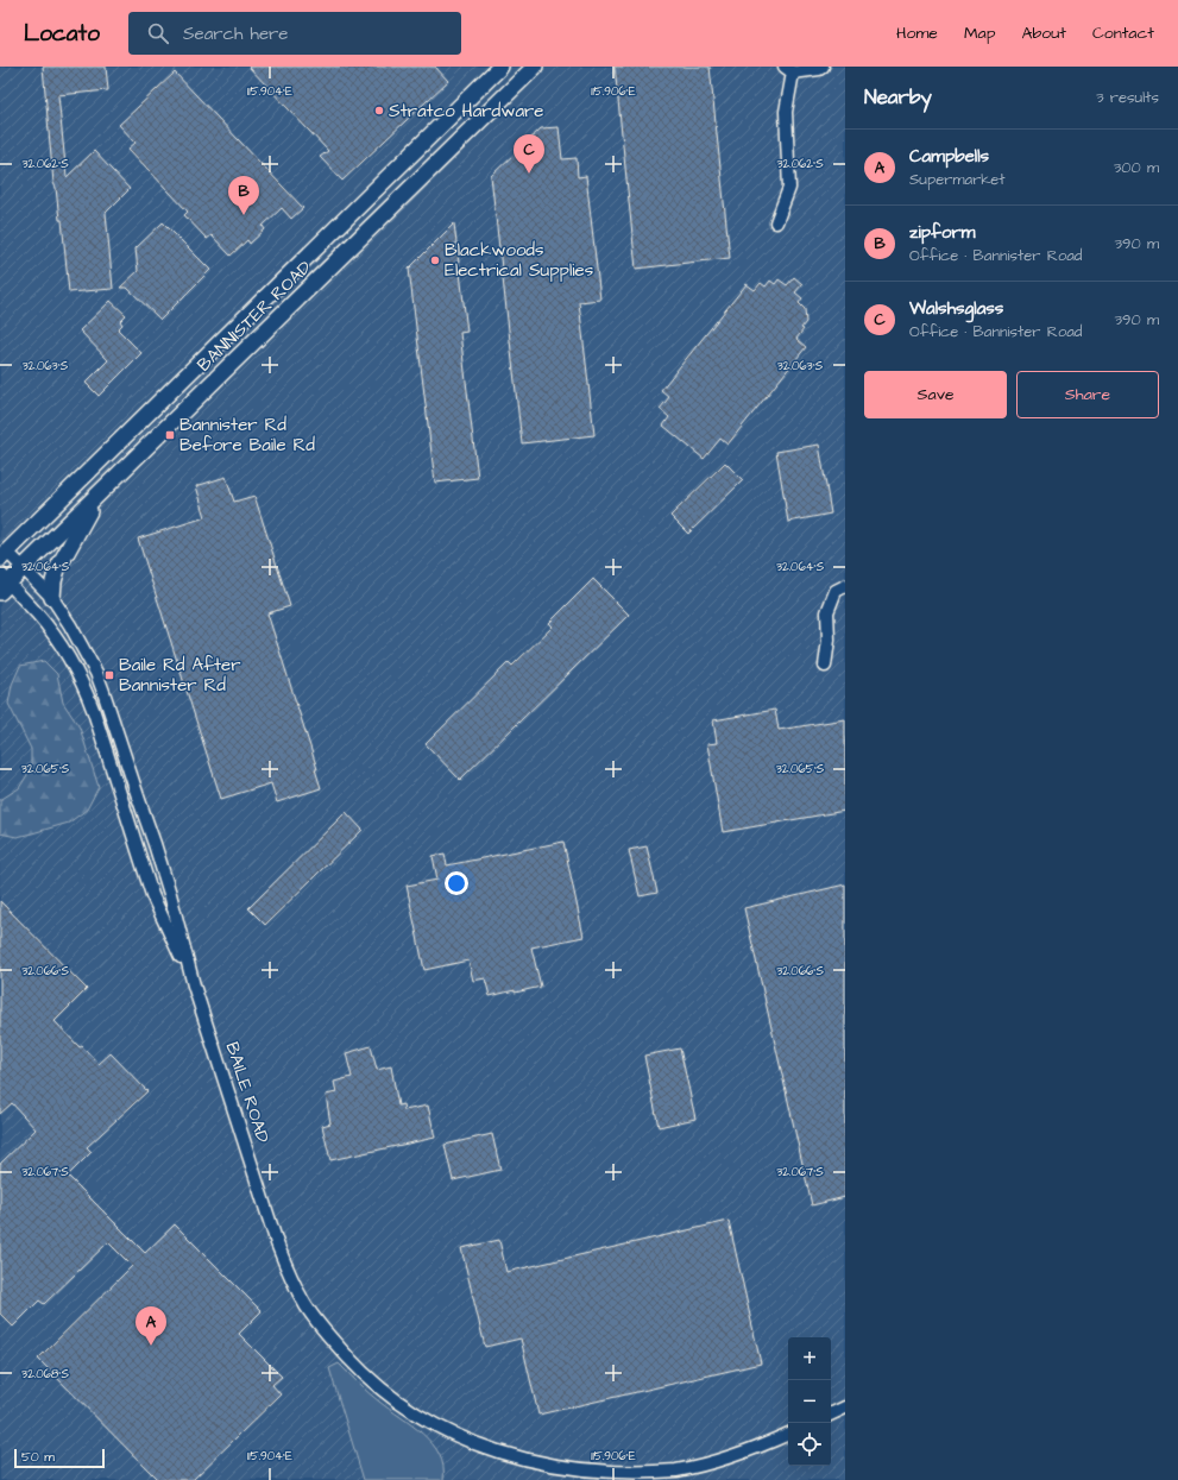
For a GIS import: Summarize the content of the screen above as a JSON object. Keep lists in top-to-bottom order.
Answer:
{
  "streets": {
    "main road": ["BANNISTER ROAD"],
    "street": ["BAILE ROAD"]
  },
  "crossings": [
    ["BANNISTER ROAD", "BAILE ROAD"]
  ],
  "places": {
    "other": ["Stratco Hardware", "Blackwoods Electrical Supplies"],
    "transit": ["Bannister Rd Before Baile Rd", "Baile Rd After Bannister Rd"]
  },
  "scale_bar": "50 m",
  "page": {
    "header": "Locato",
    "search": "Search here",
    "nav": [
      "Home",
      "Map",
      "About",
      "Contact"
    ],
    "heading": ["Nearby", "3 results"],
    "list": [
      {
        "mark": "A",
        "name": "Campbells",
        "note": "Supermarket",
        "value": "300 m"
      },
      {
        "mark": "B",
        "name": "zipform",
        "note": "Office · Bannister Road",
        "value": "390 m"
      },
      {
        "mark": "C",
        "name": "Walshsglass",
        "note": "Office · Bannister Road",
        "value": "390 m"
      }
    ],
    "pins": ["C", "B", "A"],
    "buttons": ["Save", "Share"],
    "map_buttons": ["+", "−"],
    "scale": "50 m"
  },
  "coordinates": [
    "115.904°E",
    "115.906°E",
    "32.062°S",
    "32.063°S",
    "32.064°S",
    "32.065°S",
    "32.066°S",
    "32.067°S",
    "32.068°S"
  ]
}
